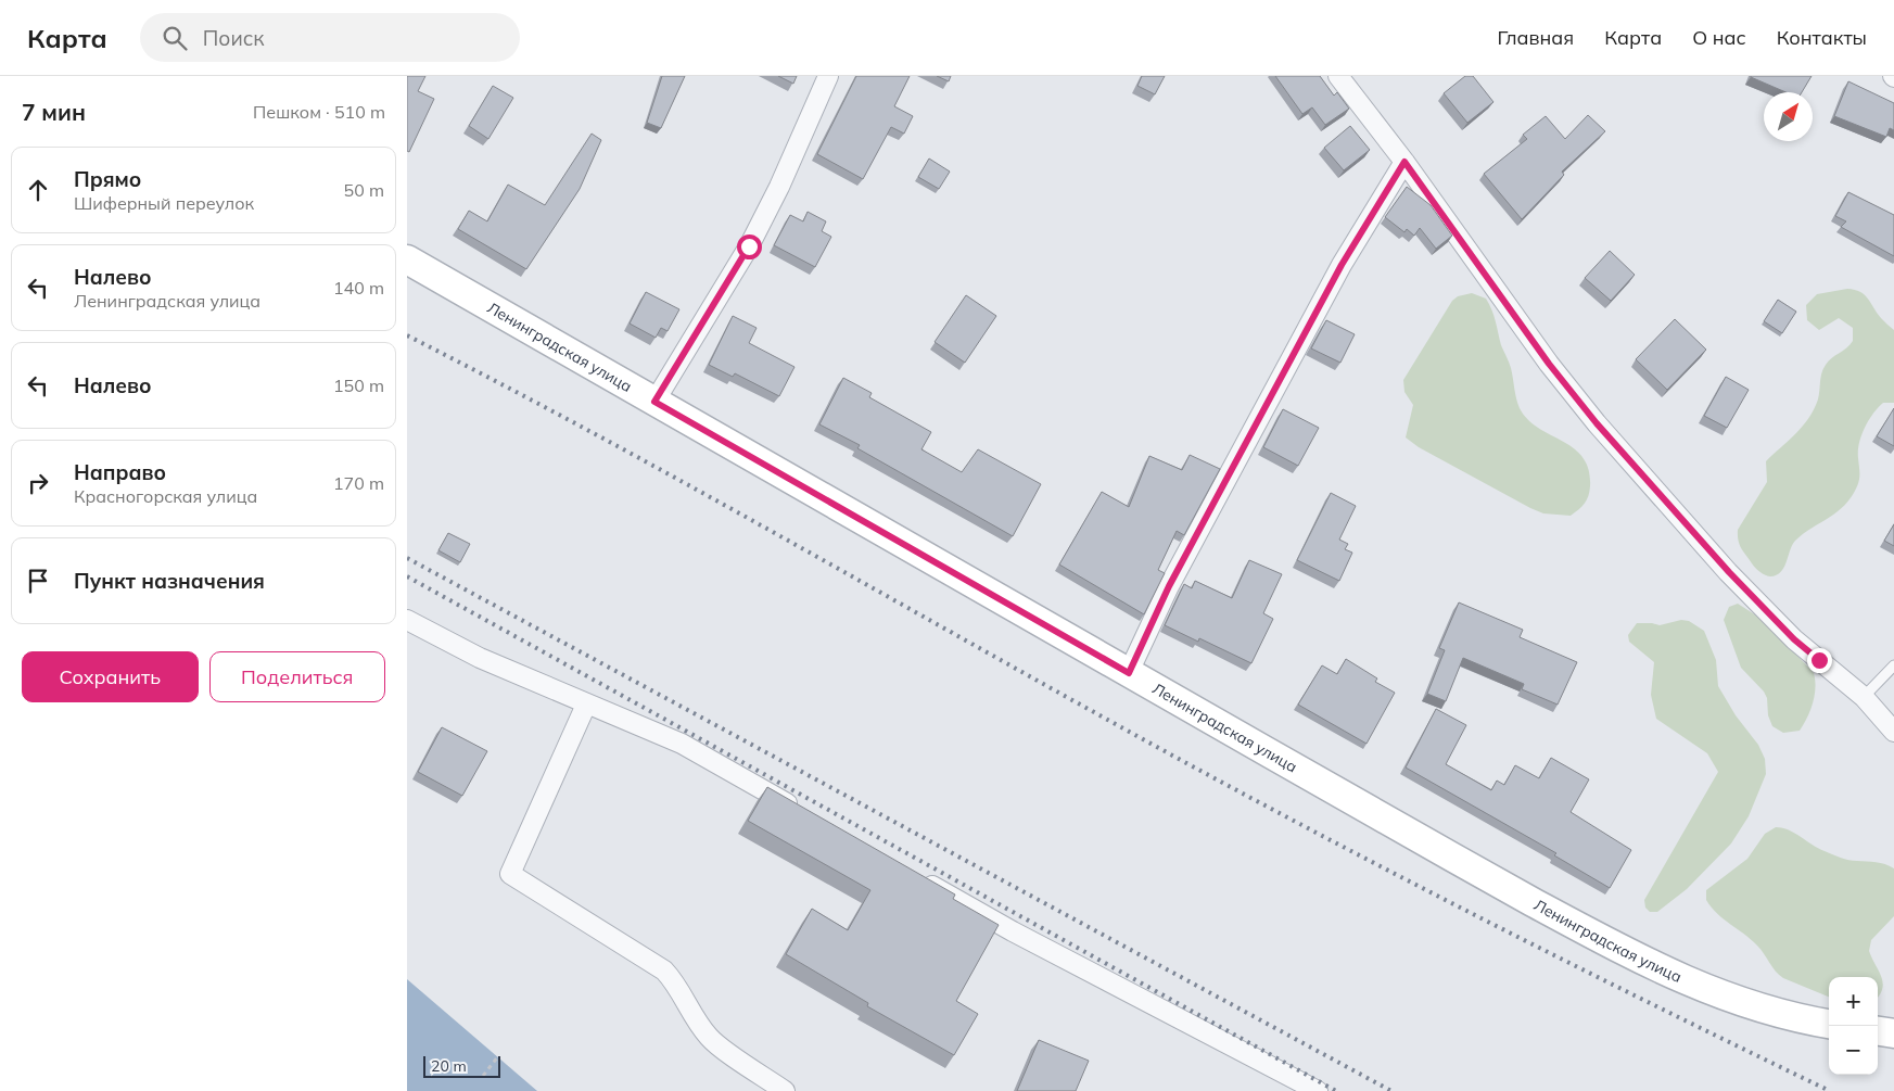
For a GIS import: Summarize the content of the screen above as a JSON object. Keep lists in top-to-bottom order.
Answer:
{
  "streets": {
    "main road": ["Ленинградская улица"]
  },
  "scale_bar": "20 m",
  "north": "top right",
  "page": {
    "header": "Карта",
    "search": "Поиск",
    "nav": [
      "Главная",
      "Карта",
      "О нас",
      "Контакты"
    ],
    "heading": ["7 мин", "Пешком · 510 m"],
    "list": [
      ["Прямо", "Шиферный переулок", "50 m"],
      ["Налево", "Ленинградская улица", "140 m"],
      ["Налево", "150 m"],
      ["Направо", "Красногорская улица", "170 m"],
      "Пункт назначения"
    ],
    "buttons": ["Сохранить", "Поделиться"],
    "map_buttons": ["+", "−"],
    "scale": "20 m"
  }
}
